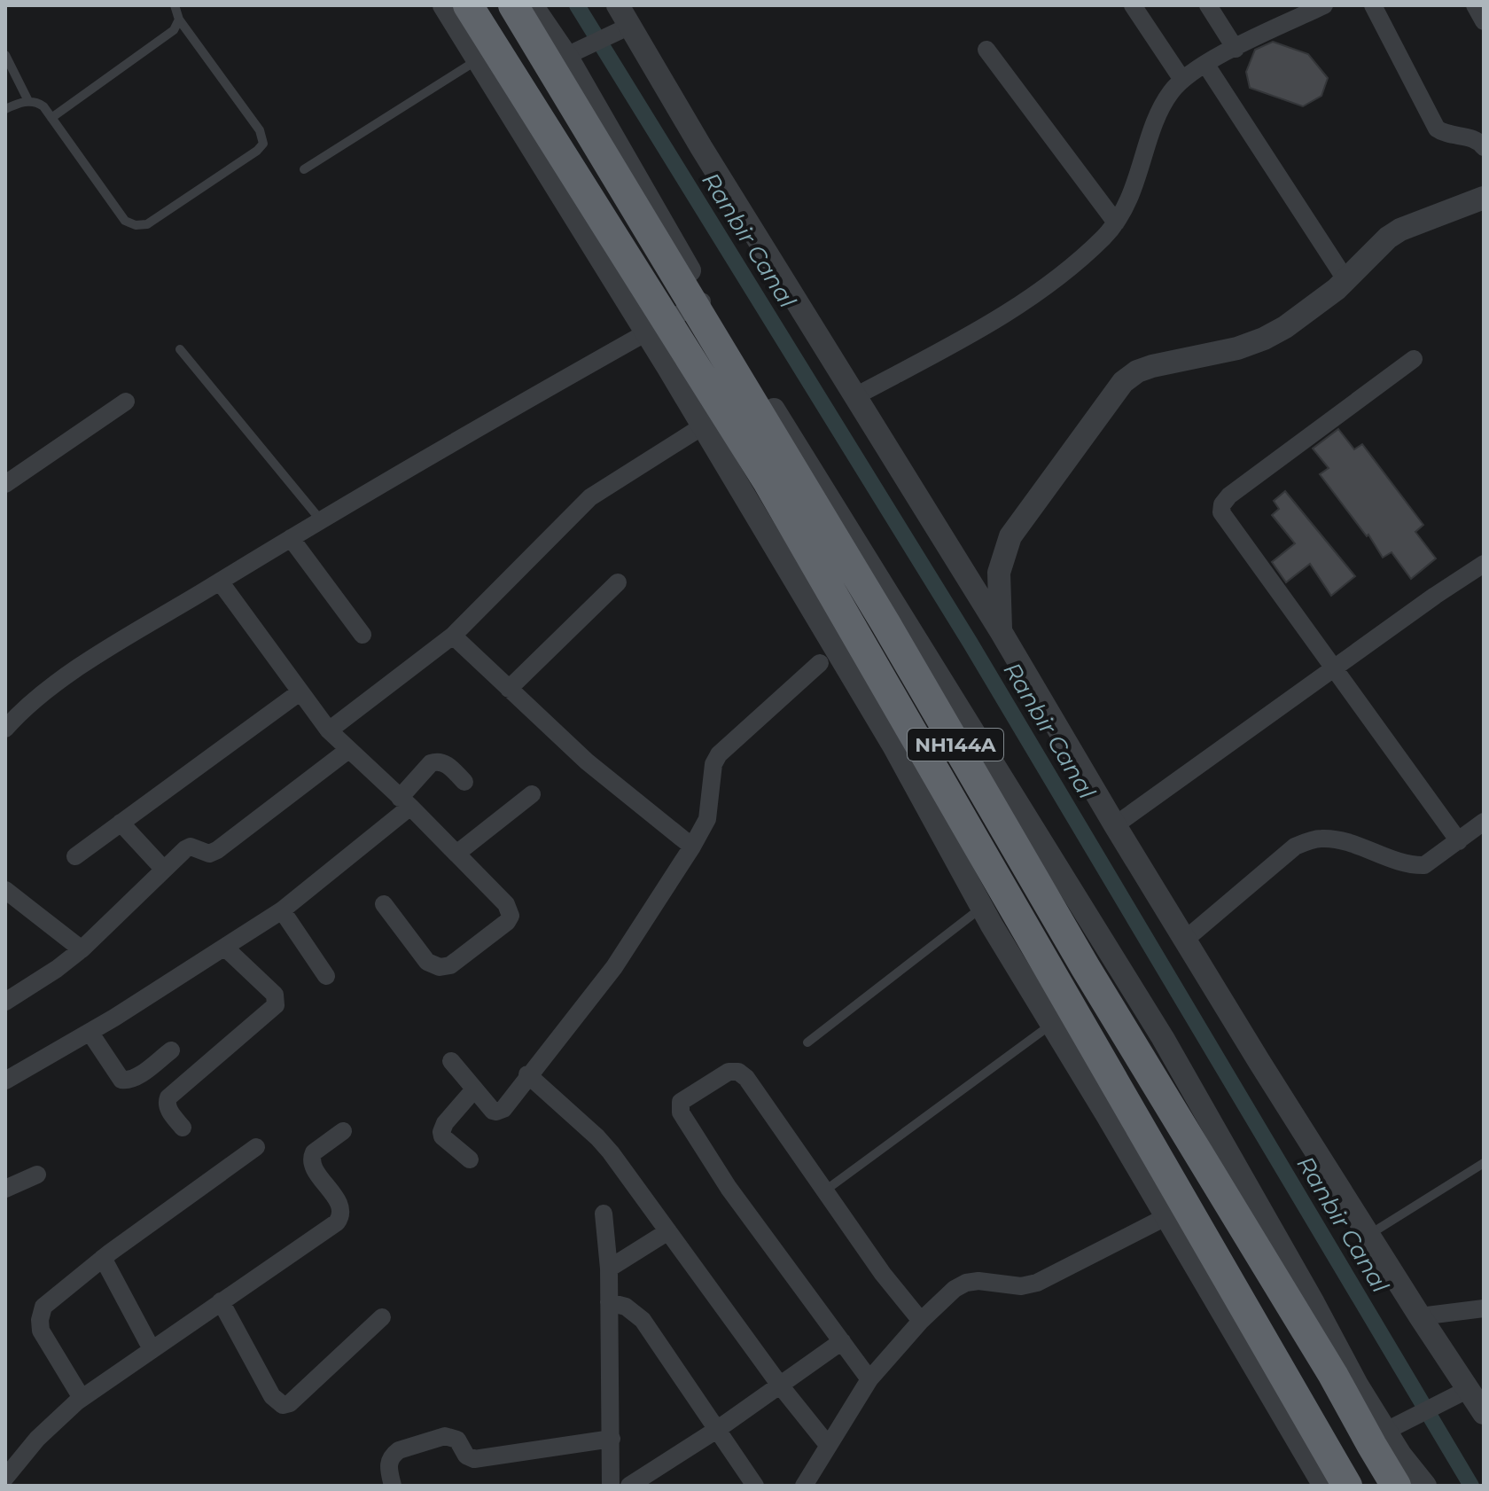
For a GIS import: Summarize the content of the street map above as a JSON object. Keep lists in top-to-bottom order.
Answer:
{
  "streets": {
    "highway": ["NH144A"]
  },
  "water": ["Ranbir Canal"]
}
